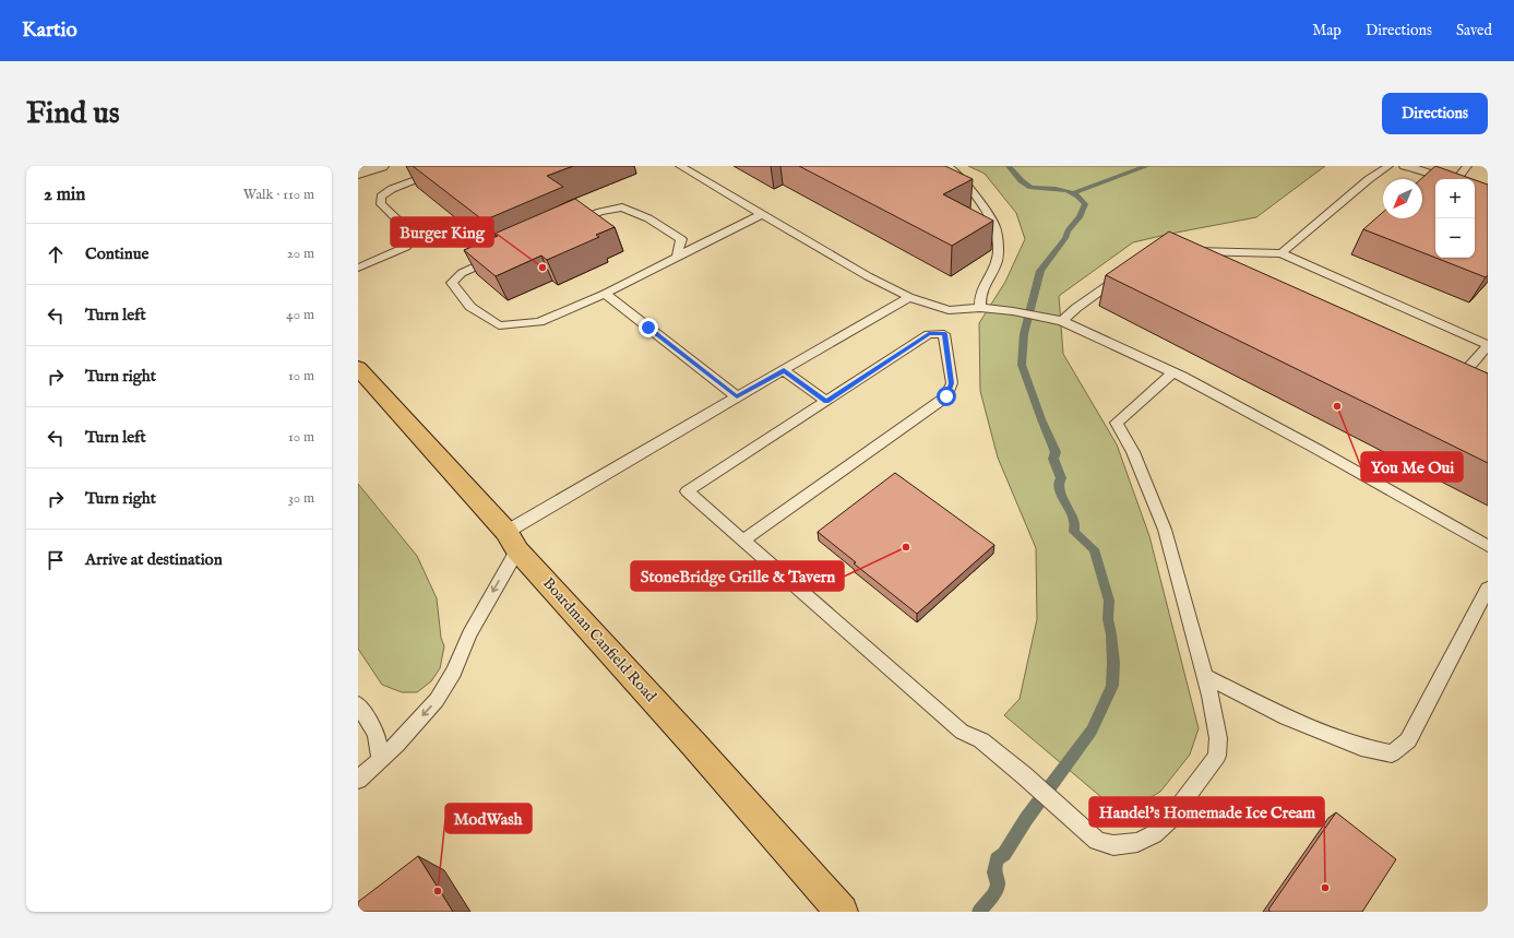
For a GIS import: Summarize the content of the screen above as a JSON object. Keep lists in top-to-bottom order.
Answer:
{
  "streets": {
    "main road": ["Boardman Canfield Road"]
  },
  "places": [
    "Burger King",
    "You Me Oui",
    "StoneBridge Grille & Tavern",
    "Handel's Homemade Ice Cream",
    "ModWash"
  ],
  "north": "bottom left",
  "page": {
    "header": "Kartio",
    "nav": ["Map", "Directions", "Saved"],
    "buttons": "Directions",
    "title": "Find us",
    "heading": ["2 min", "Walk · 110 m"],
    "map_buttons": ["+", "−"],
    "list": [
      ["Continue", "20 m"],
      ["Turn left", "40 m"],
      ["Turn right", "10 m"],
      ["Turn left", "10 m"],
      ["Turn right", "30 m"],
      "Arrive at destination"
    ]
  }
}
